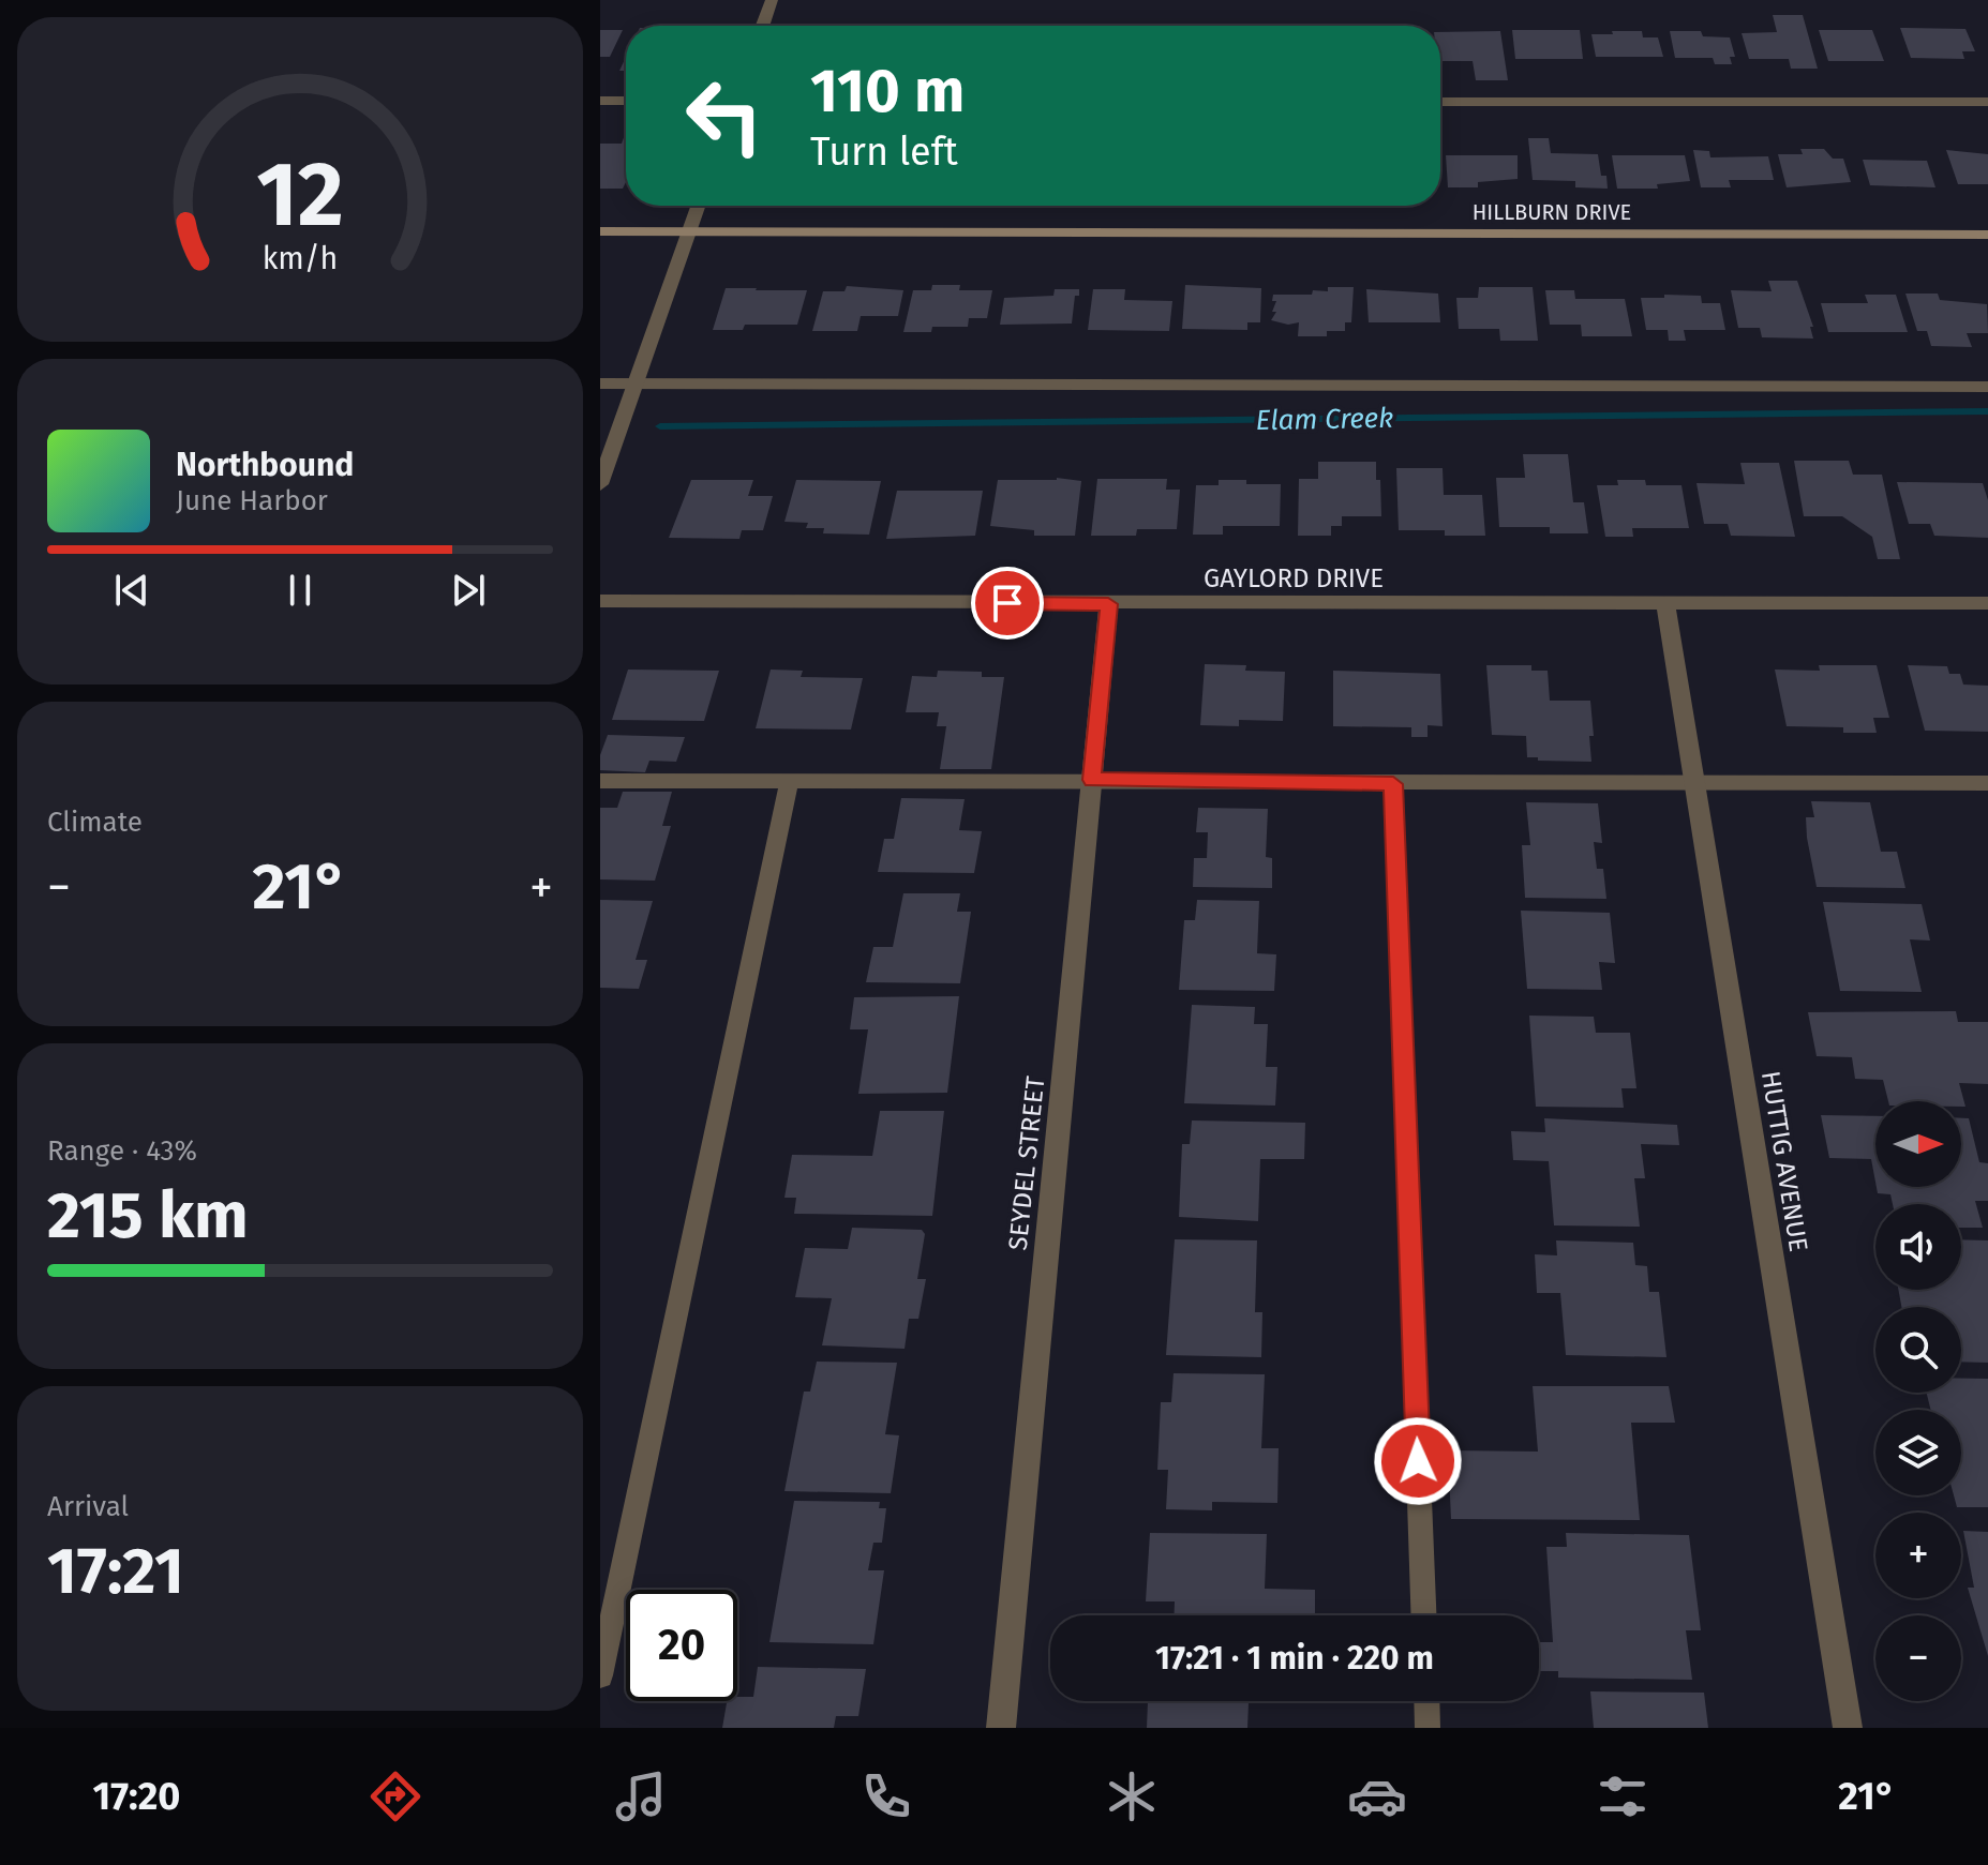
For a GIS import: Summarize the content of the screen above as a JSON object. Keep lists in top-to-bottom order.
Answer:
{
  "streets": {
    "street": [
      "HILLBURN DRIVE",
      "GAYLORD DRIVE",
      "HUTTIG AVENUE",
      "SEYDEL STREET"
    ]
  },
  "crossings": [
    ["GAYLORD DRIVE", "HUTTIG AVENUE"],
    ["GAYLORD DRIVE", "SEYDEL STREET"]
  ],
  "water": ["Elam Creek"],
  "north": "right",
  "page": {
    "turn": ["110 m", "Turn left"],
    "song": ["Northbound", "June Harbor"],
    "tile": [
      "Climate",
      ["Range · 43%", "215 km"],
      ["Arrival", "17:21"]
    ],
    "heat": ["−", "21°", "+"],
    "map_buttons": ["+", "−"],
    "limit": "20",
    "trip": "17:21 · 1 min · 220 m",
    "tabs": ["17:20", "21°"],
    "gauge": ["12", "km/h"]
  }
}
